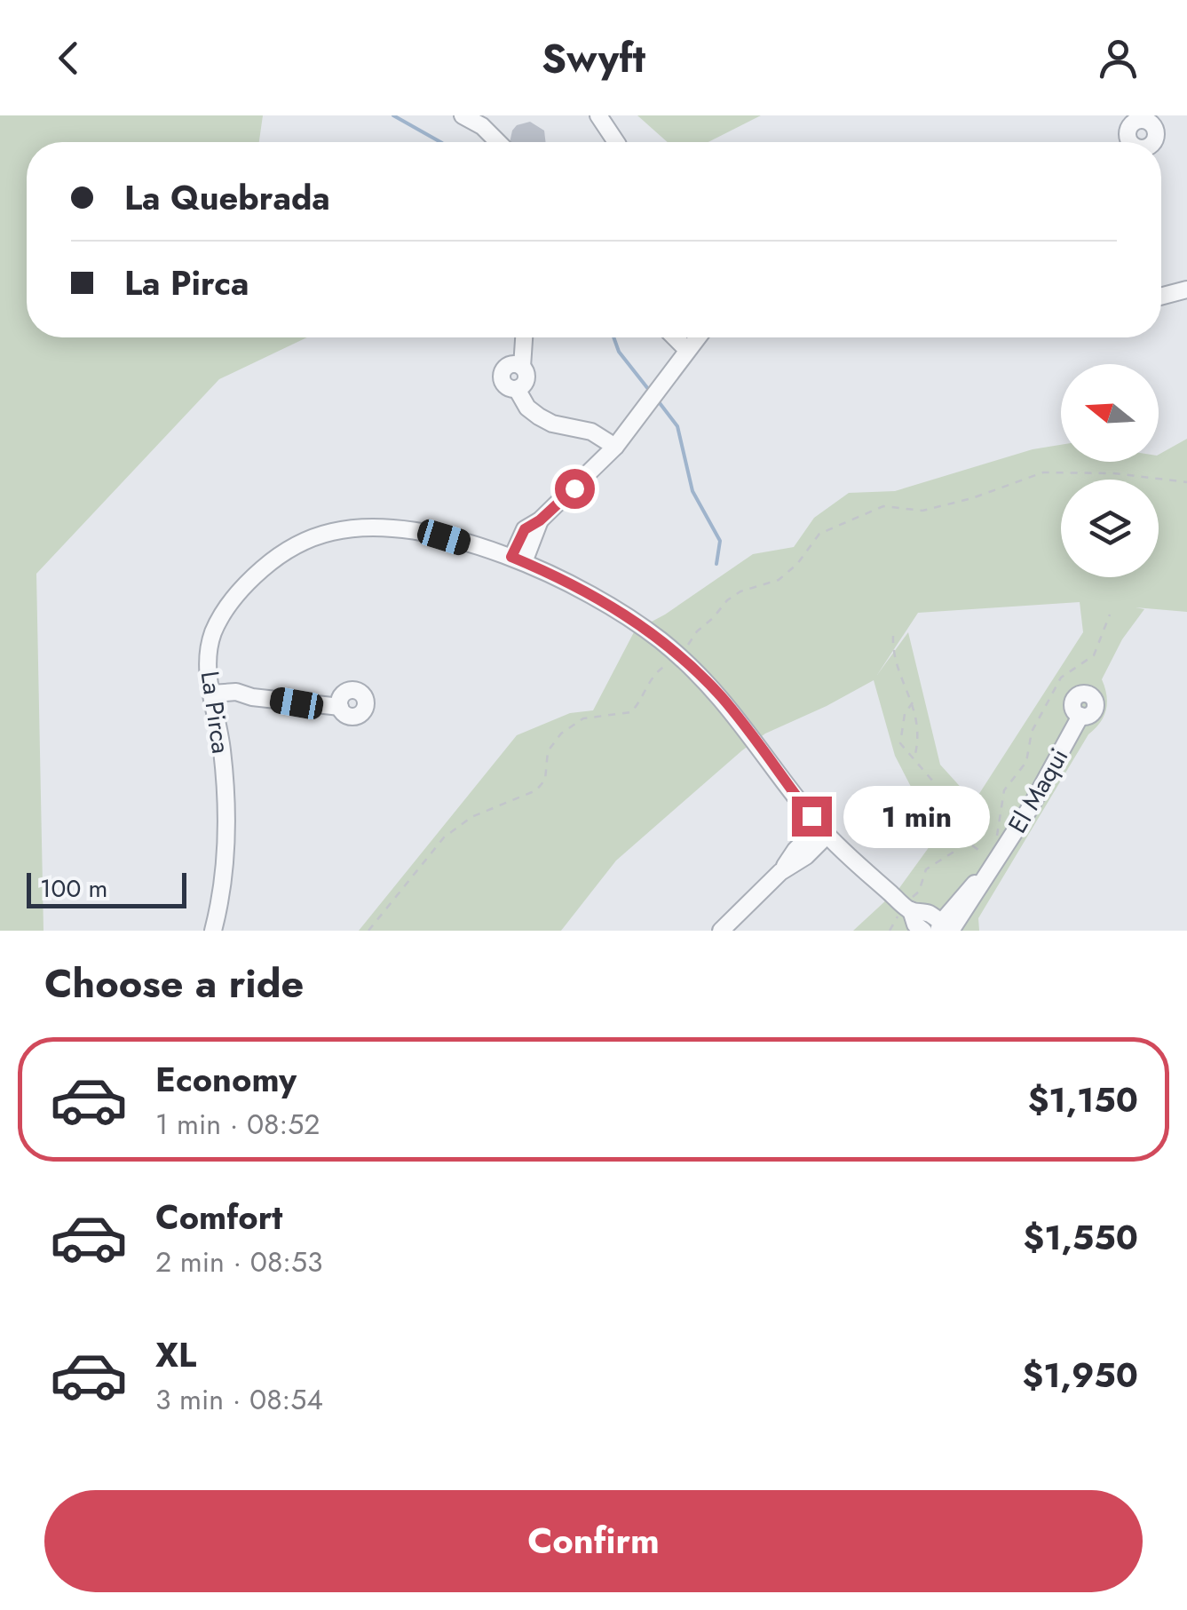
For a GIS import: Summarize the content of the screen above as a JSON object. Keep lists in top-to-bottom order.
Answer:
{
  "streets": {
    "street": ["La Pirca", "El Maqui"]
  },
  "crossings": [
    ["La Pirca", "El Maqui"]
  ],
  "scale_bar": "100 m",
  "north": "left",
  "page": {
    "header": "Swyft",
    "banner": ["La Quebrada", "La Pirca"],
    "bubble": "1 min",
    "scale": "100 m",
    "heading": "Choose a ride",
    "list": [
      {
        "name": "Economy",
        "note": "1 min · 08:52",
        "value": "$1,150"
      },
      {
        "name": "Comfort",
        "note": "2 min · 08:53",
        "value": "$1,550"
      },
      {
        "name": "XL",
        "note": "3 min · 08:54",
        "value": "$1,950"
      }
    ],
    "buttons": "Confirm"
  }
}
